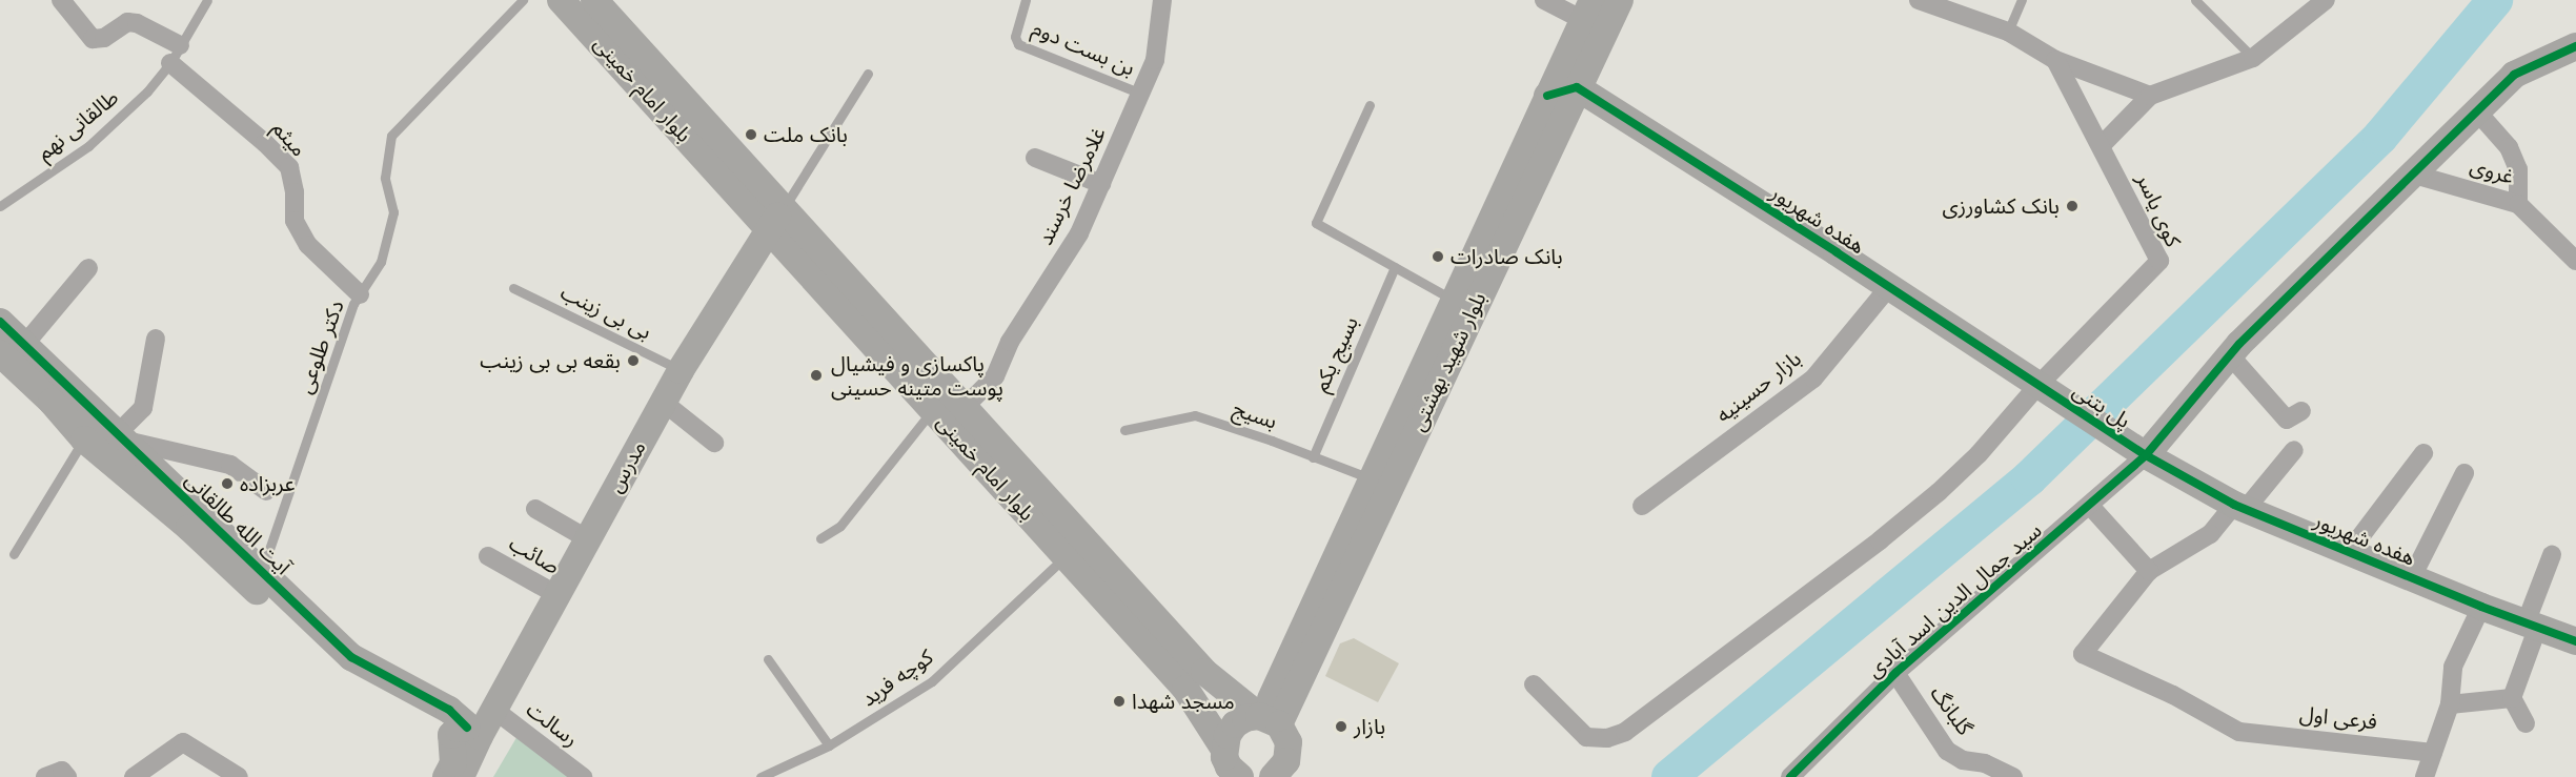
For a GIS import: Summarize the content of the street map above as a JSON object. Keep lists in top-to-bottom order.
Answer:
{
  "streets": {
    "main road": [
      "بلوار امام خمینی",
      "هفده شهریور",
      "بلوار شهید بهشتی",
      "پل بتنی",
      "مدرس",
      "آیت الله طالقانی"
    ],
    "street": [
      "میثم",
      "غروی",
      "غلامرضا خرسند",
      "کوی یاسر",
      "بازار حسینیه",
      "صائب",
      "سید جمال الدین اسد آبادی",
      "گلبانگ",
      "فرعی اول",
      "رسالت"
    ],
    "lane": [
      "بن بست دوم",
      "طالقانی نهم",
      "بی بی زینب",
      "دکتر طلوعی",
      "بسیج یکم",
      "بسیج",
      "کوچه فرید"
    ]
  },
  "crossings": [
    ["بن بست دوم", "غلامرضا خرسند"],
    ["بلوار امام خمینی", "غلامرضا خرسند"],
    ["بلوار امام خمینی", "بلوار شهید بهشتی"],
    ["بلوار امام خمینی", "مدرس"],
    ["بلوار امام خمینی", "کوچه فرید"],
    ["طالقانی نهم", "میثم"],
    ["میثم", "دکتر طلوعی"],
    ["کوی یاسر", "هفده شهریور"],
    ["کوی یاسر", "پل بتنی"],
    ["هفده شهریور", "بلوار شهید بهشتی"],
    ["هفده شهریور", "بازار حسینیه"],
    ["هفده شهریور", "پل بتنی"],
    ["هفده شهریور", "سید جمال الدین اسد آبادی"],
    ["بی بی زینب", "مدرس"],
    ["دکتر طلوعی", "آیت الله طالقانی"],
    ["بسیج یکم", "بسیج"],
    ["بلوار شهید بهشتی", "بسیج"],
    ["پل بتنی", "سید جمال الدین اسد آبادی"],
    ["مدرس", "آیت الله طالقانی"],
    ["مدرس", "صائب"],
    ["مدرس", "رسالت"],
    ["سید جمال الدین اسد آبادی", "گلبانگ"]
  ],
  "places": [
    "بانک ملت",
    "بانک کشاورزی",
    "بانک صادرات",
    "بقعه بی بی زینب",
    "پاکسازی و فیشیال پوست متینه حسینی",
    "عربزاده",
    "مسجد شهدا",
    "بازار"
  ]
}
